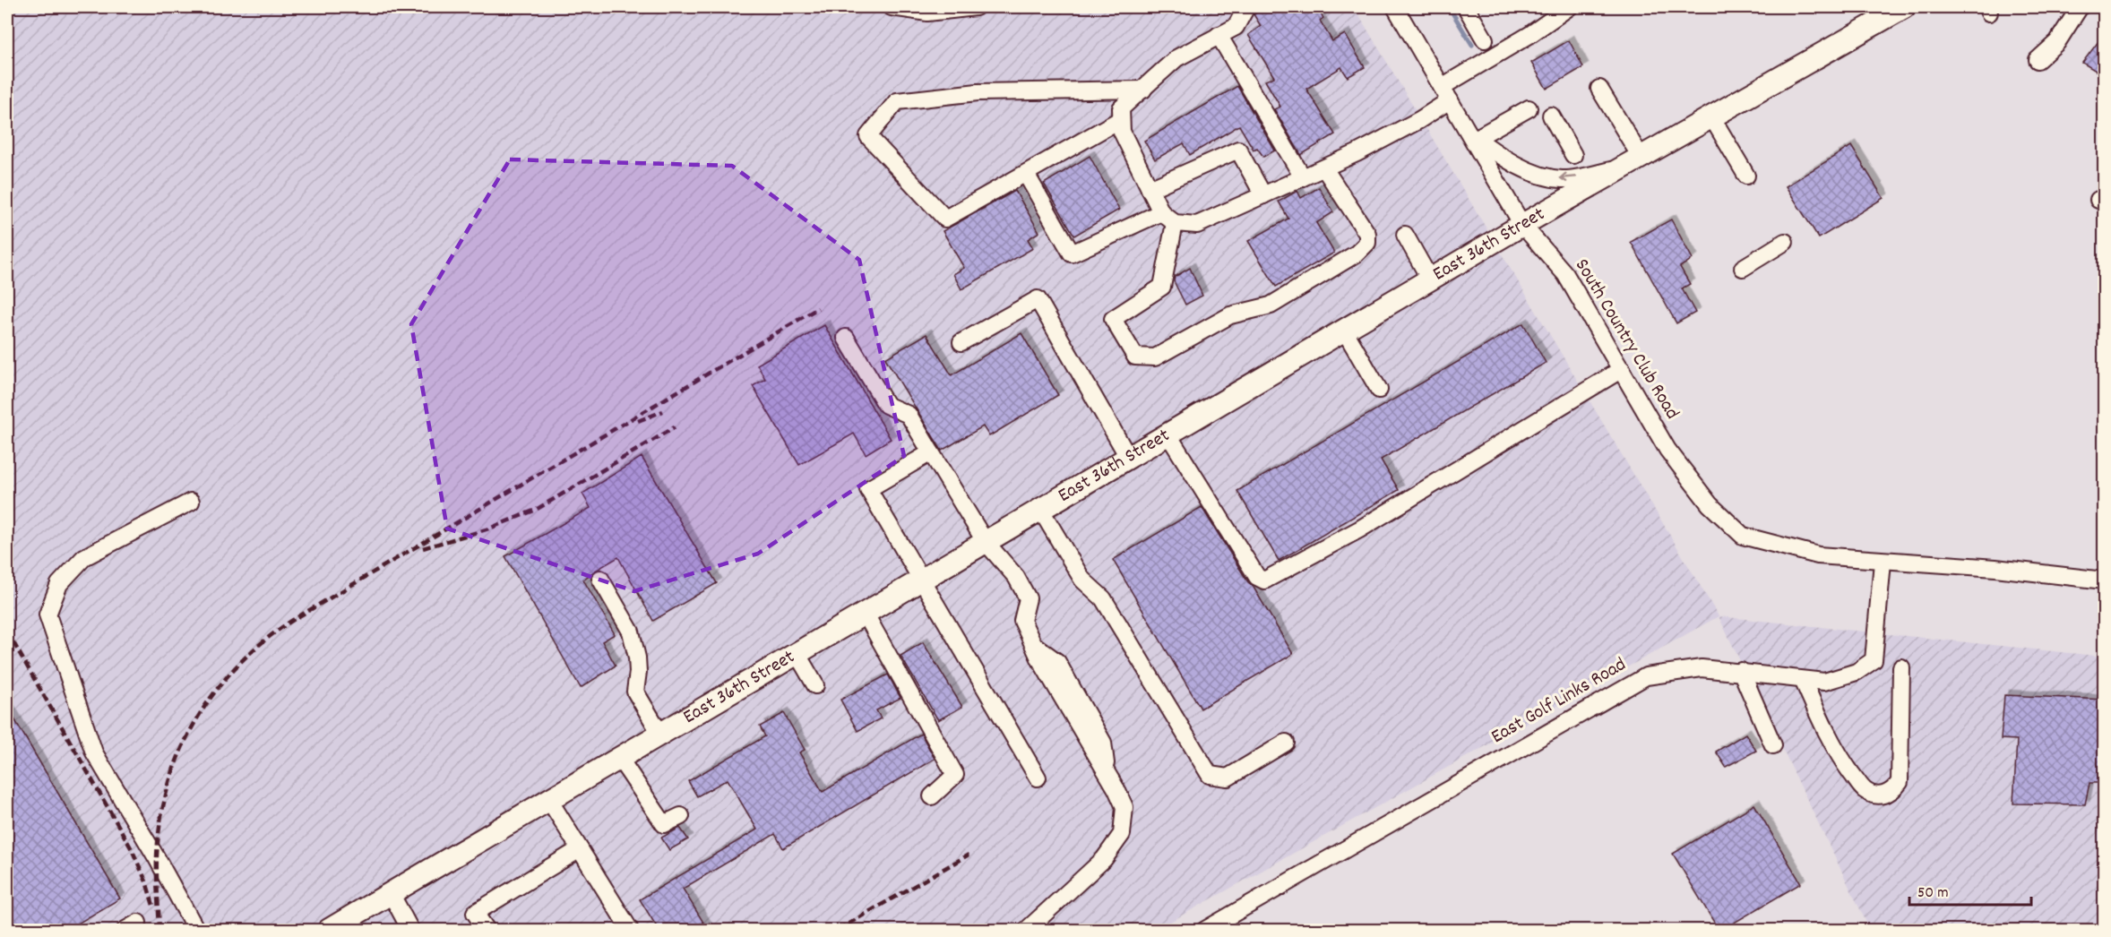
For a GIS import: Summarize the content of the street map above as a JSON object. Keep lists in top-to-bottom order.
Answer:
{
  "streets": {
    "main road": ["East 36th Street"],
    "street": ["South Country Club Road", "East Golf Links Road"]
  },
  "crossings": [
    ["East 36th Street", "South Country Club Road"],
    ["South Country Club Road", "East Golf Links Road"]
  ],
  "scale_bar": "50 m"
}
